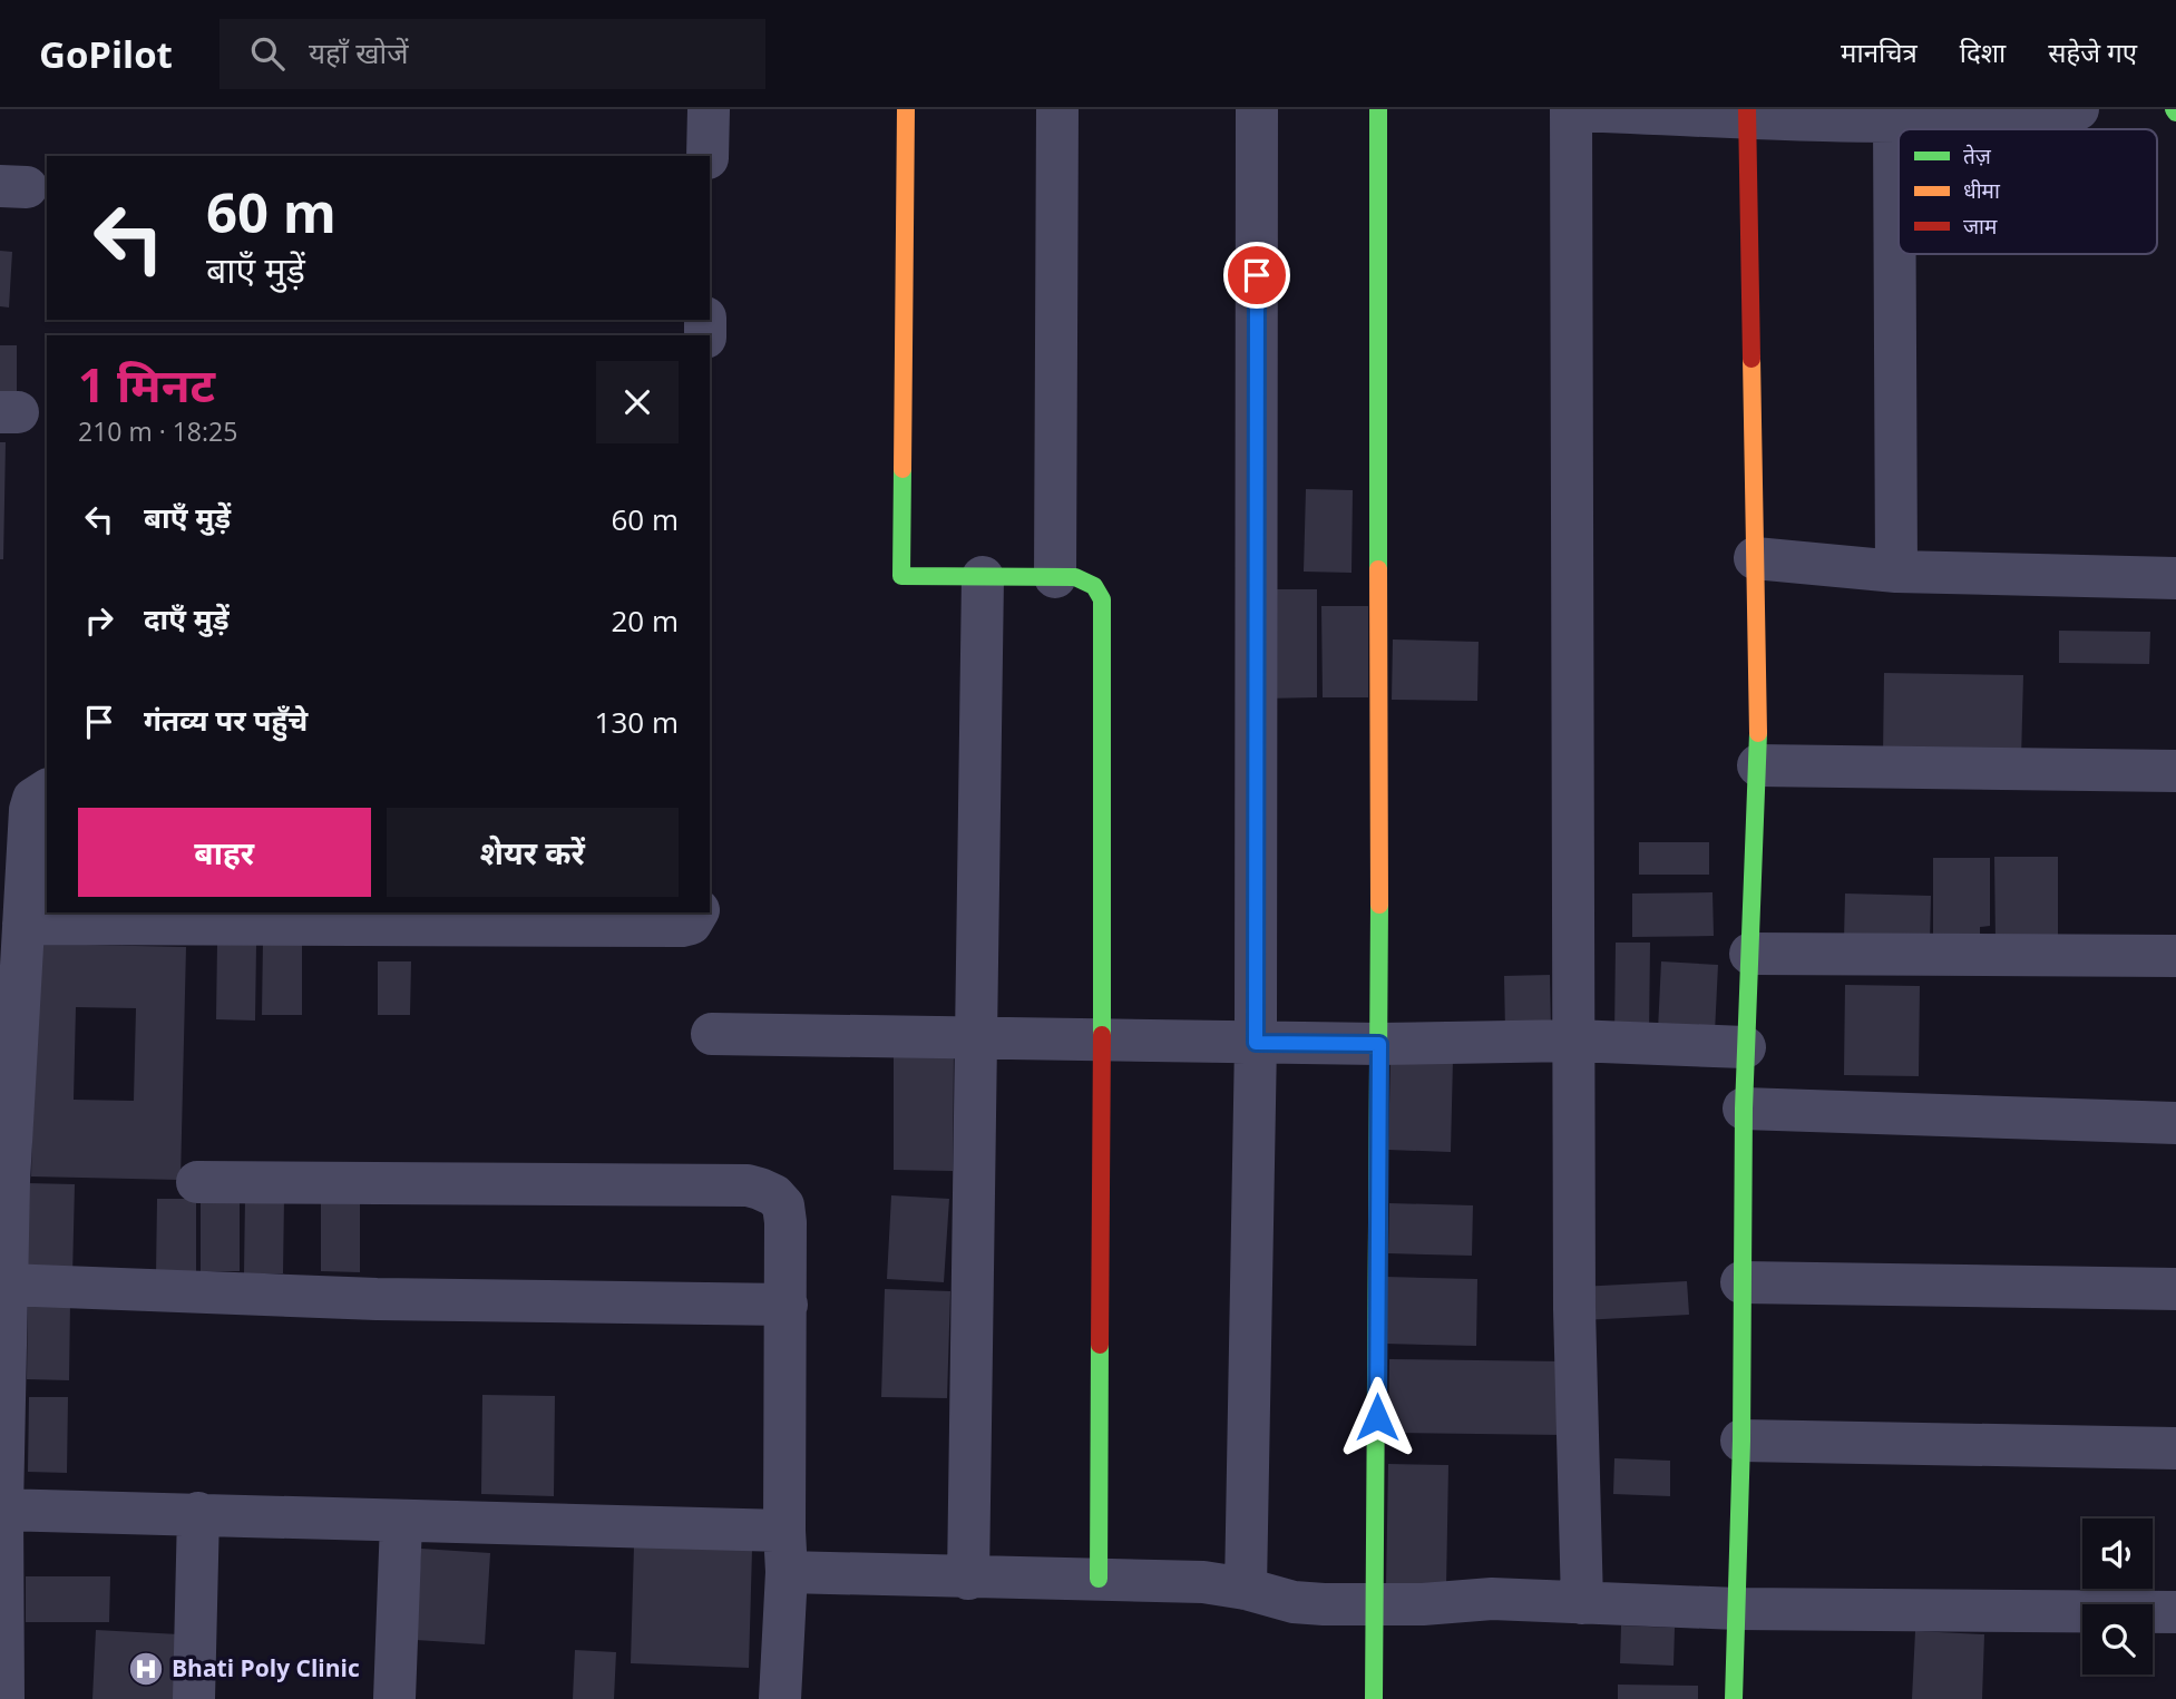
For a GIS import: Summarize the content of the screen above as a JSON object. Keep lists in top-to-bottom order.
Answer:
{
  "places": {
    "hospital": ["Bhati Poly Clinic"]
  },
  "legend": ["तेज़", "धीमा", "जाम"],
  "page": {
    "header": "GoPilot",
    "search": "यहाँ खोजें",
    "nav": ["मानचित्र", "दिशा", "सहेजे गए"],
    "turn": ["60 m", "बाएँ मुड़ें"],
    "heading": ["1 मिनट", "210 m · 18:25"],
    "list": [
      {
        "name": "बाएँ मुड़ें",
        "value": "60 m"
      },
      {
        "name": "दाएँ मुड़ें",
        "value": "20 m"
      },
      {
        "name": "गंतव्य पर पहुँचे",
        "value": "130 m"
      }
    ],
    "buttons": ["बाहर", "शेयर करें"]
  }
}
